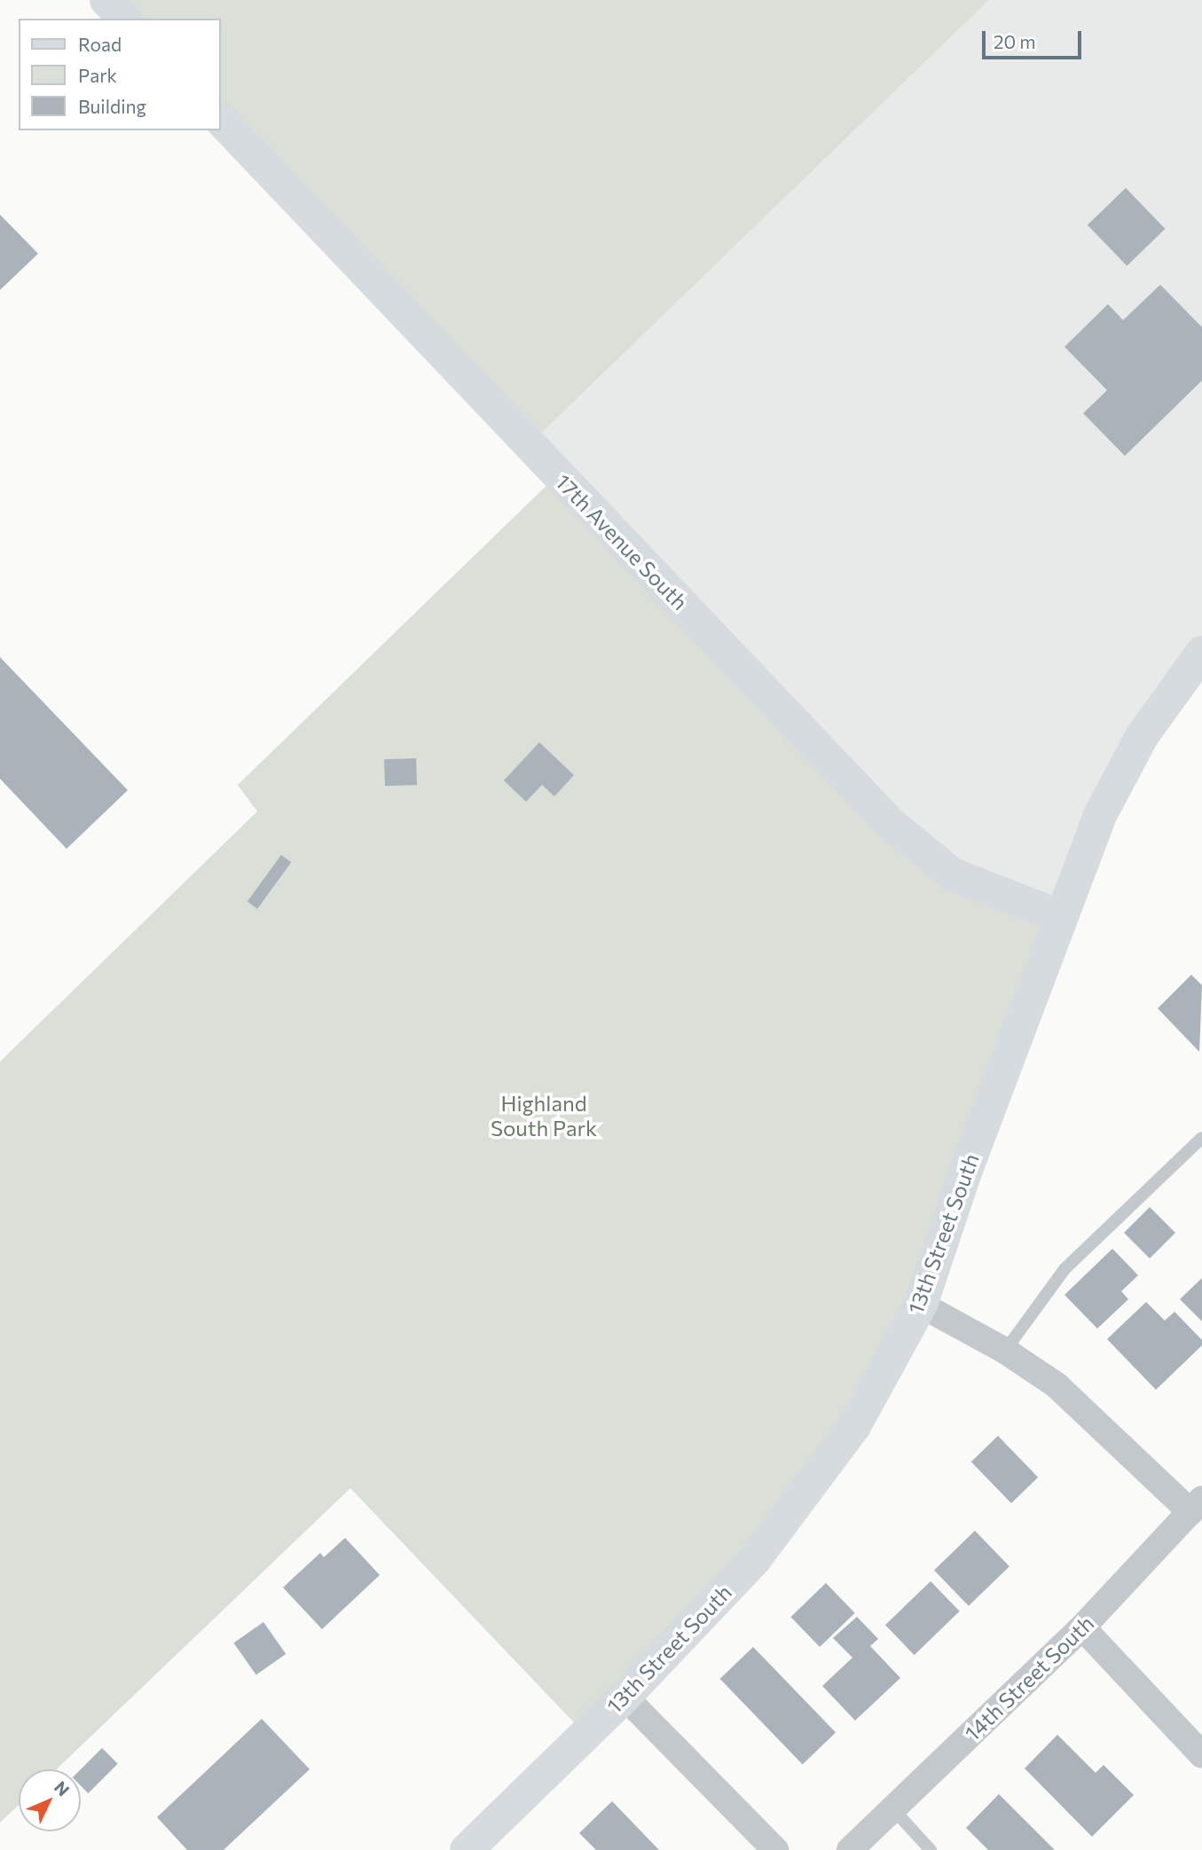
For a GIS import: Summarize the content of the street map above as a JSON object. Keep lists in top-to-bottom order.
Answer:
{
  "streets": {
    "street": ["17th Avenue South", "13th Street South", "14th Street South"]
  },
  "crossings": [
    ["17th Avenue South", "13th Street South"]
  ],
  "parks": ["Highland South Park"],
  "legend": ["Road", "Park", "Building"],
  "scale_bar": "20 m",
  "north": "top right"
}
